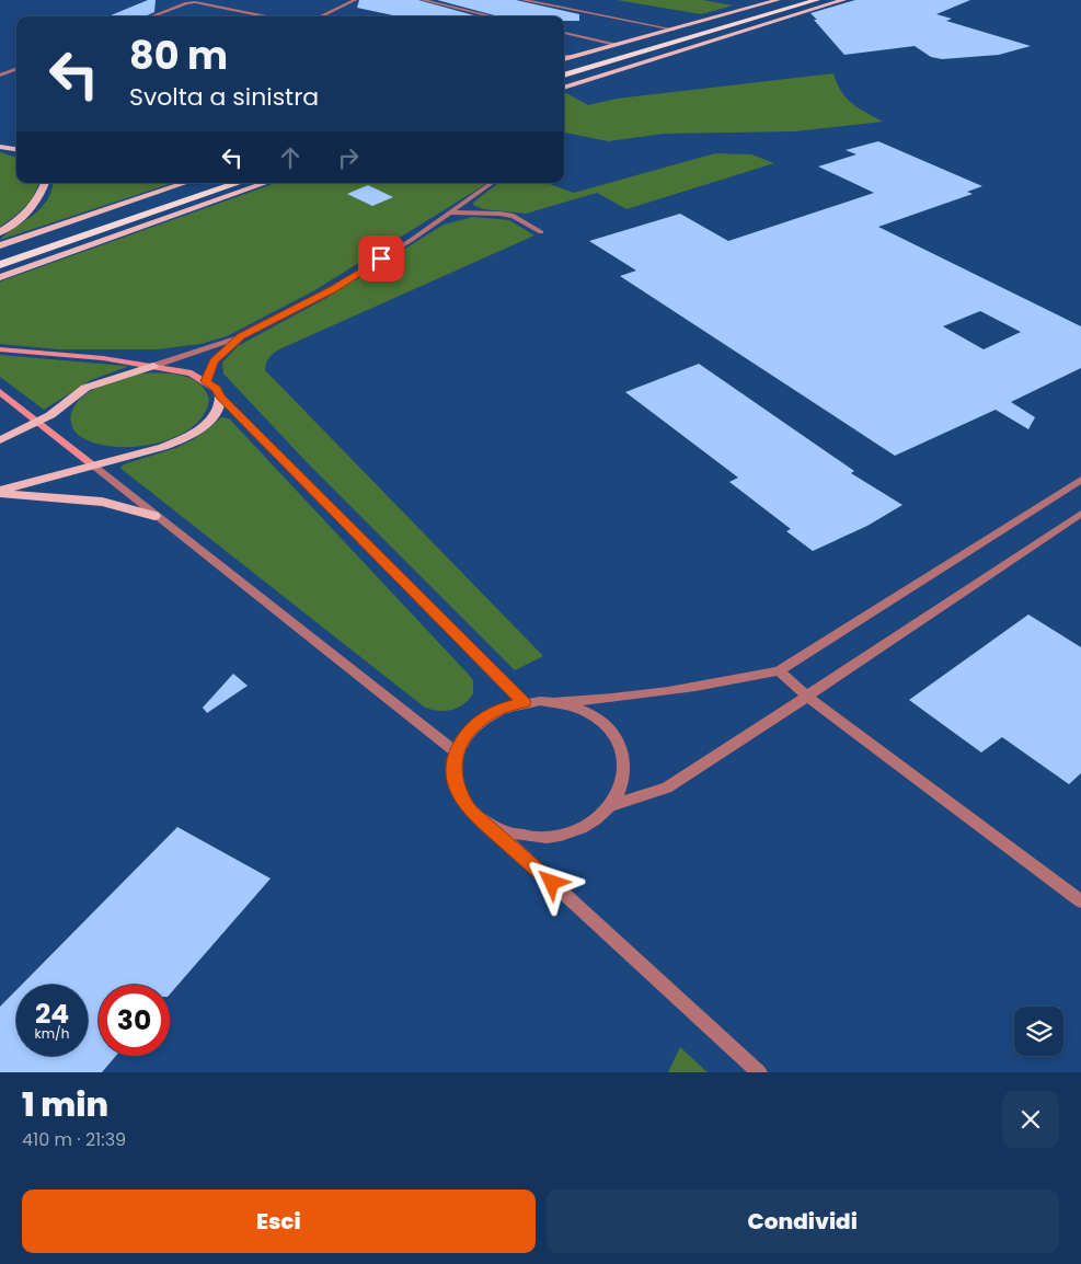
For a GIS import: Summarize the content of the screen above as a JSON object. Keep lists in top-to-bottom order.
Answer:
{
  "page": {
    "turn": ["80 m", "Svolta a sinistra"],
    "speed": "24 km/h",
    "limit": "30",
    "heading": ["1 min", "410 m · 21:39"],
    "buttons": ["Esci", "Condividi"]
  }
}
